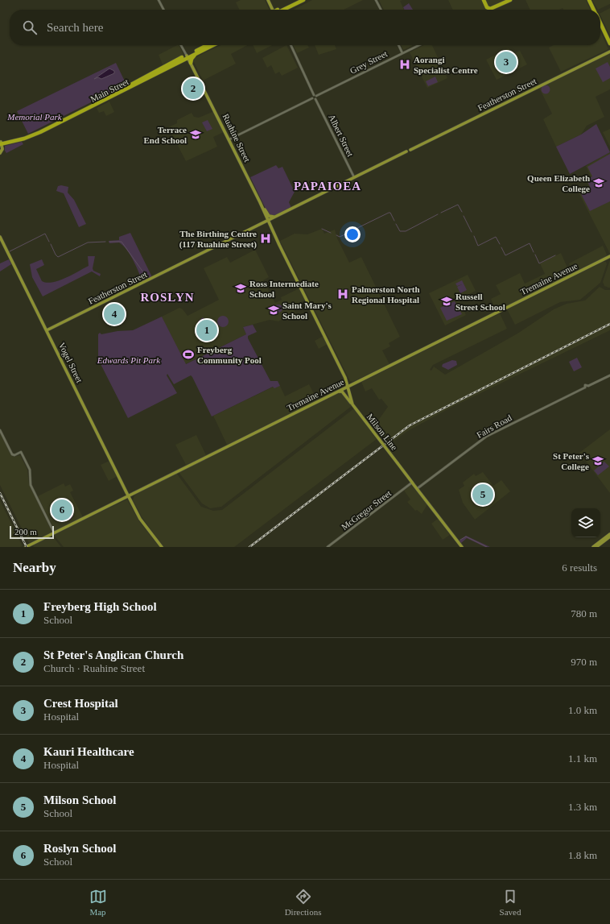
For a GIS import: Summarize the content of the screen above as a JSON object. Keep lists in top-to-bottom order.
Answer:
{
  "streets": {
    "highway": ["Main Street"],
    "main road": [
      "Featherston Street",
      "Ruahine Street",
      "Tremaine Avenue",
      "Vogel Street",
      "Milson Line"
    ],
    "street": [
      "Grey Street",
      "Albert Street",
      "Fairs Road",
      "McGregor Street"
    ]
  },
  "crossings": [
    ["Grey Street", "Albert Street"],
    ["Main Street", "Ruahine Street"],
    ["Featherston Street", "Albert Street"],
    ["Featherston Street", "Ruahine Street"],
    ["Featherston Street", "Vogel Street"],
    ["Ruahine Street", "Tremaine Avenue"],
    ["Ruahine Street", "Milson Line"],
    ["Tremaine Avenue", "Vogel Street"],
    ["Tremaine Avenue", "Milson Line"],
    ["Fairs Road", "Milson Line"],
    ["Milson Line", "McGregor Street"]
  ],
  "districts": ["PAPAIOEA", "ROSLYN"],
  "parks": ["Memorial Park", "Edwards Pit Park"],
  "places": {
    "hospital": ["Aorangi Specialist Centre", "The Birthing Centre (117 Ruahine Street)", "Palmerston North Regional Hospital"],
    "school or university": [
      "Terrace End School",
      "Queen Elizabeth College",
      "Ross Intermediate School",
      "Russell Street School",
      "Saint Mary's School",
      "St Peter's College"
    ],
    "sports": ["Freyberg Community Pool"]
  },
  "scale_bar": "200 m",
  "page": {
    "search": "Search here",
    "pins": [
      "3",
      "2",
      "4",
      "1",
      "5",
      "6"
    ],
    "scale": "200 m",
    "heading": ["Nearby", "6 results"],
    "list": [
      {
        "mark": "1",
        "name": "Freyberg High School",
        "note": "School",
        "value": "780 m"
      },
      {
        "mark": "2",
        "name": "St Peter's Anglican Church",
        "note": "Church · Ruahine Street",
        "value": "970 m"
      },
      {
        "mark": "3",
        "name": "Crest Hospital",
        "note": "Hospital",
        "value": "1.0 km"
      },
      {
        "mark": "4",
        "name": "Kauri Healthcare",
        "note": "Hospital",
        "value": "1.1 km"
      },
      {
        "mark": "5",
        "name": "Milson School",
        "note": "School",
        "value": "1.3 km"
      },
      {
        "mark": "6",
        "name": "Roslyn School",
        "note": "School",
        "value": "1.8 km"
      }
    ],
    "nav": ["Map", "Directions", "Saved"]
  }
}
